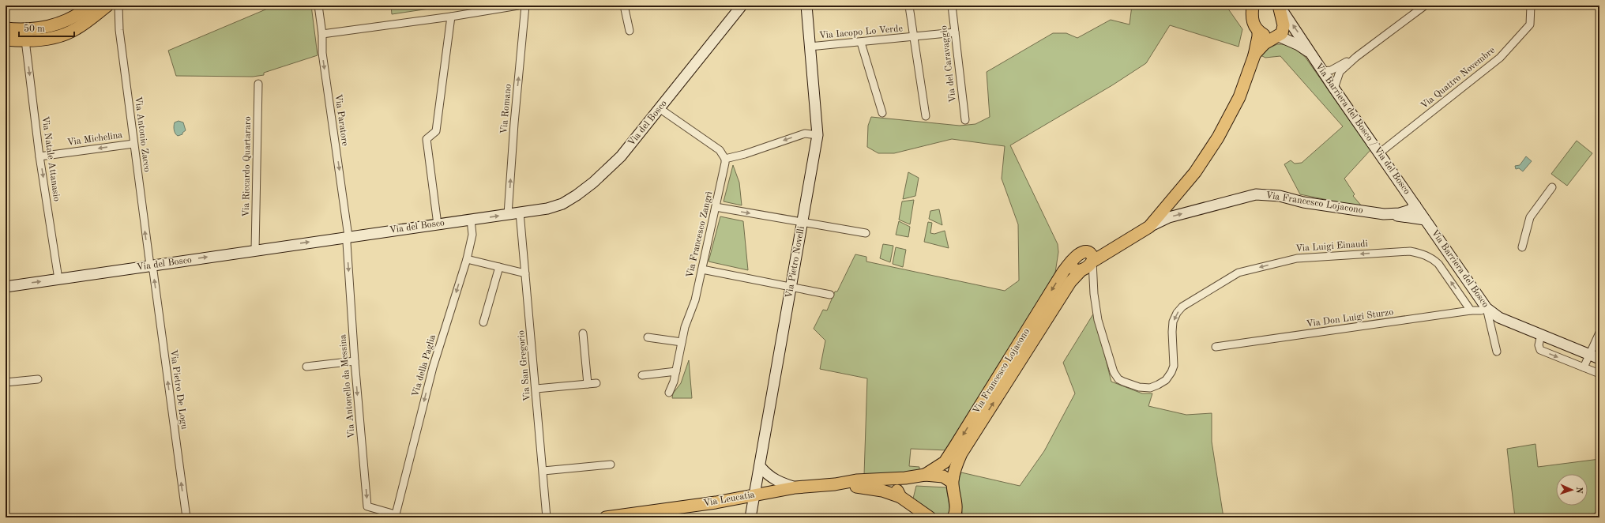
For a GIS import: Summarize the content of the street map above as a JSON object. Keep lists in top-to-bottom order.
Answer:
{
  "streets": {
    "main road": [
      "Via del Bosco",
      "Via Barriera del Bosco / Via del Bosco",
      "Via Francesco Lojacono",
      "Via Pietro Novelli",
      "Via Barriera del Bosco",
      "Via Leucatia"
    ],
    "street": [
      "Via Iacopo Lo Verde",
      "Via del Caravaggio",
      "Via Quattro Novembre",
      "Via Romano",
      "Via Paratore",
      "Via Antonio Zacco",
      "Via Michelina",
      "Via Natale Attanasio",
      "Via Riccardo Quartararo",
      "Via Francesco Zangrì",
      "Via Luigi Einaudi",
      "Via Don Luigi Sturzo",
      "Via della Paglia",
      "Via San Gregorio",
      "Via Antonello da Messina",
      "Via Pietro De Logu"
    ]
  },
  "crossings": [
    ["Via Iacopo Lo Verde", "Via del Caravaggio"],
    ["Via Iacopo Lo Verde", "Via Pietro Novelli"],
    ["Via Quattro Novembre", "Via Barriera del Bosco / Via del Bosco"],
    ["Via Romano", "Via del Bosco"],
    ["Via Paratore", "Via del Bosco"],
    ["Via Paratore", "Via Antonello da Messina"],
    ["Via del Bosco", "Via Antonio Zacco"],
    ["Via del Bosco", "Via Natale Attanasio"],
    ["Via del Bosco", "Via Riccardo Quartararo"],
    ["Via del Bosco", "Via della Paglia"],
    ["Via del Bosco", "Via San Gregorio"],
    ["Via del Bosco", "Via Antonello da Messina"],
    ["Via del Bosco", "Via Pietro De Logu"],
    ["Via Barriera del Bosco / Via del Bosco", "Via Francesco Lojacono"],
    ["Via Barriera del Bosco / Via del Bosco", "Via Barriera del Bosco"],
    ["Via Antonio Zacco", "Via Michelina"],
    ["Via Antonio Zacco", "Via Pietro De Logu"],
    ["Via Michelina", "Via Natale Attanasio"],
    ["Via Francesco Lojacono", "Via Luigi Einaudi"],
    ["Via Francesco Lojacono", "Via Barriera del Bosco"],
    ["Via Francesco Lojacono", "Via Leucatia"],
    ["Via Luigi Einaudi", "Via Don Luigi Sturzo"],
    ["Via Pietro Novelli", "Via Leucatia"],
    ["Via Barriera del Bosco", "Via Don Luigi Sturzo"],
    ["Via della Paglia", "Via Antonello da Messina"]
  ],
  "one_way": [
    "Via Romano",
    "Via Paratore",
    "Via del Bosco",
    "Via Antonio Zacco",
    "Via Michelina",
    "Via Natale Attanasio",
    "Via della Paglia",
    "Via Antonello da Messina",
    "Via Pietro De Logu"
  ],
  "scale_bar": "50 m",
  "north": "right"
}
